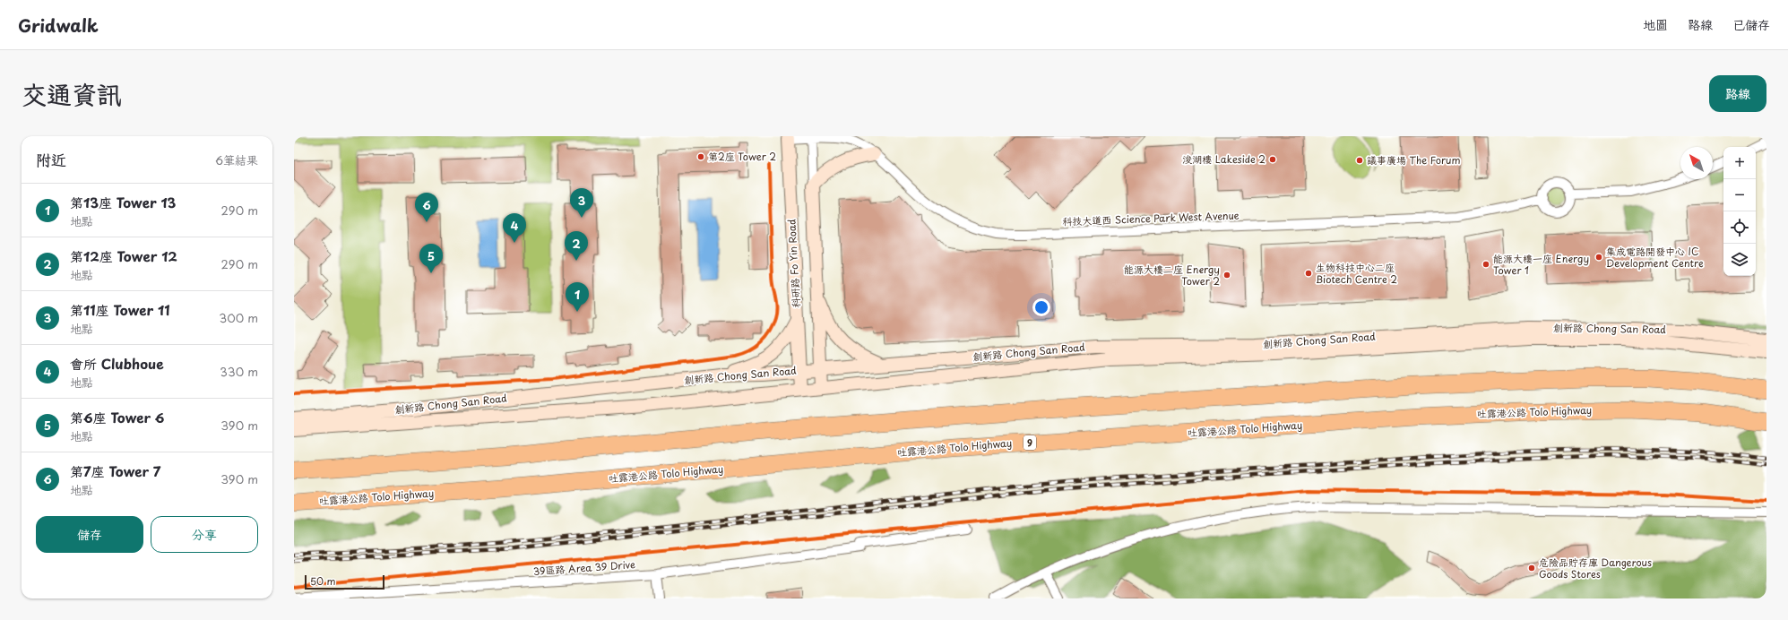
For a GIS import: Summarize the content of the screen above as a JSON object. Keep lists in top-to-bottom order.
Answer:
{
  "streets": {
    "highway": ["吐露港公路 Tolo Highway", "9"],
    "main road": ["科研路 Fo Yin Road", "創新路 Chong San Road"],
    "street": ["科技大道西 Science Park West Avenue", "39區路 Area 39 Drive"]
  },
  "crossings": [
    ["科技大道西 Science Park West Avenue", "科研路 Fo Yin Road"],
    ["科研路 Fo Yin Road", "創新路 Chong San Road"]
  ],
  "places": [
    "第2座 Tower 2",
    "浚湖樓 Lakeside 2",
    "議事廣場 The Forum",
    "集成電路開發中心 IC Development Centre",
    "能源大樓一座 Energy Tower 1",
    "生物科技中心二座 Biotech Centre 2",
    "能源大樓二座 Energy Tower 2",
    "危險品貯存庫 Dangerous Goods Stores"
  ],
  "scale_bar": "50 m",
  "north": "top left",
  "page": {
    "header": "Gridwalk",
    "nav": ["地圖", "路線", "已儲存"],
    "title": "交通資訊",
    "buttons": [
      "路線",
      ["儲存", "分享"]
    ],
    "heading": ["附近", "6筆結果"],
    "map_buttons": ["+", "−"],
    "list": [
      {
        "mark": "1",
        "name": "第13座 Tower 13",
        "note": "地點",
        "value": "290 m"
      },
      {
        "mark": "2",
        "name": "第12座 Tower 12",
        "note": "地點",
        "value": "290 m"
      },
      {
        "mark": "3",
        "name": "第11座 Tower 11",
        "note": "地點",
        "value": "300 m"
      },
      {
        "mark": "4",
        "name": "會所 Clubhoue",
        "note": "地點",
        "value": "330 m"
      },
      {
        "mark": "5",
        "name": "第6座 Tower 6",
        "note": "地點",
        "value": "390 m"
      },
      {
        "mark": "6",
        "name": "第7座 Tower 7",
        "note": "地點",
        "value": "390 m"
      }
    ],
    "pins": [
      "3",
      "6",
      "4",
      "2",
      "5",
      "1"
    ],
    "scale": "50 m"
  }
}
